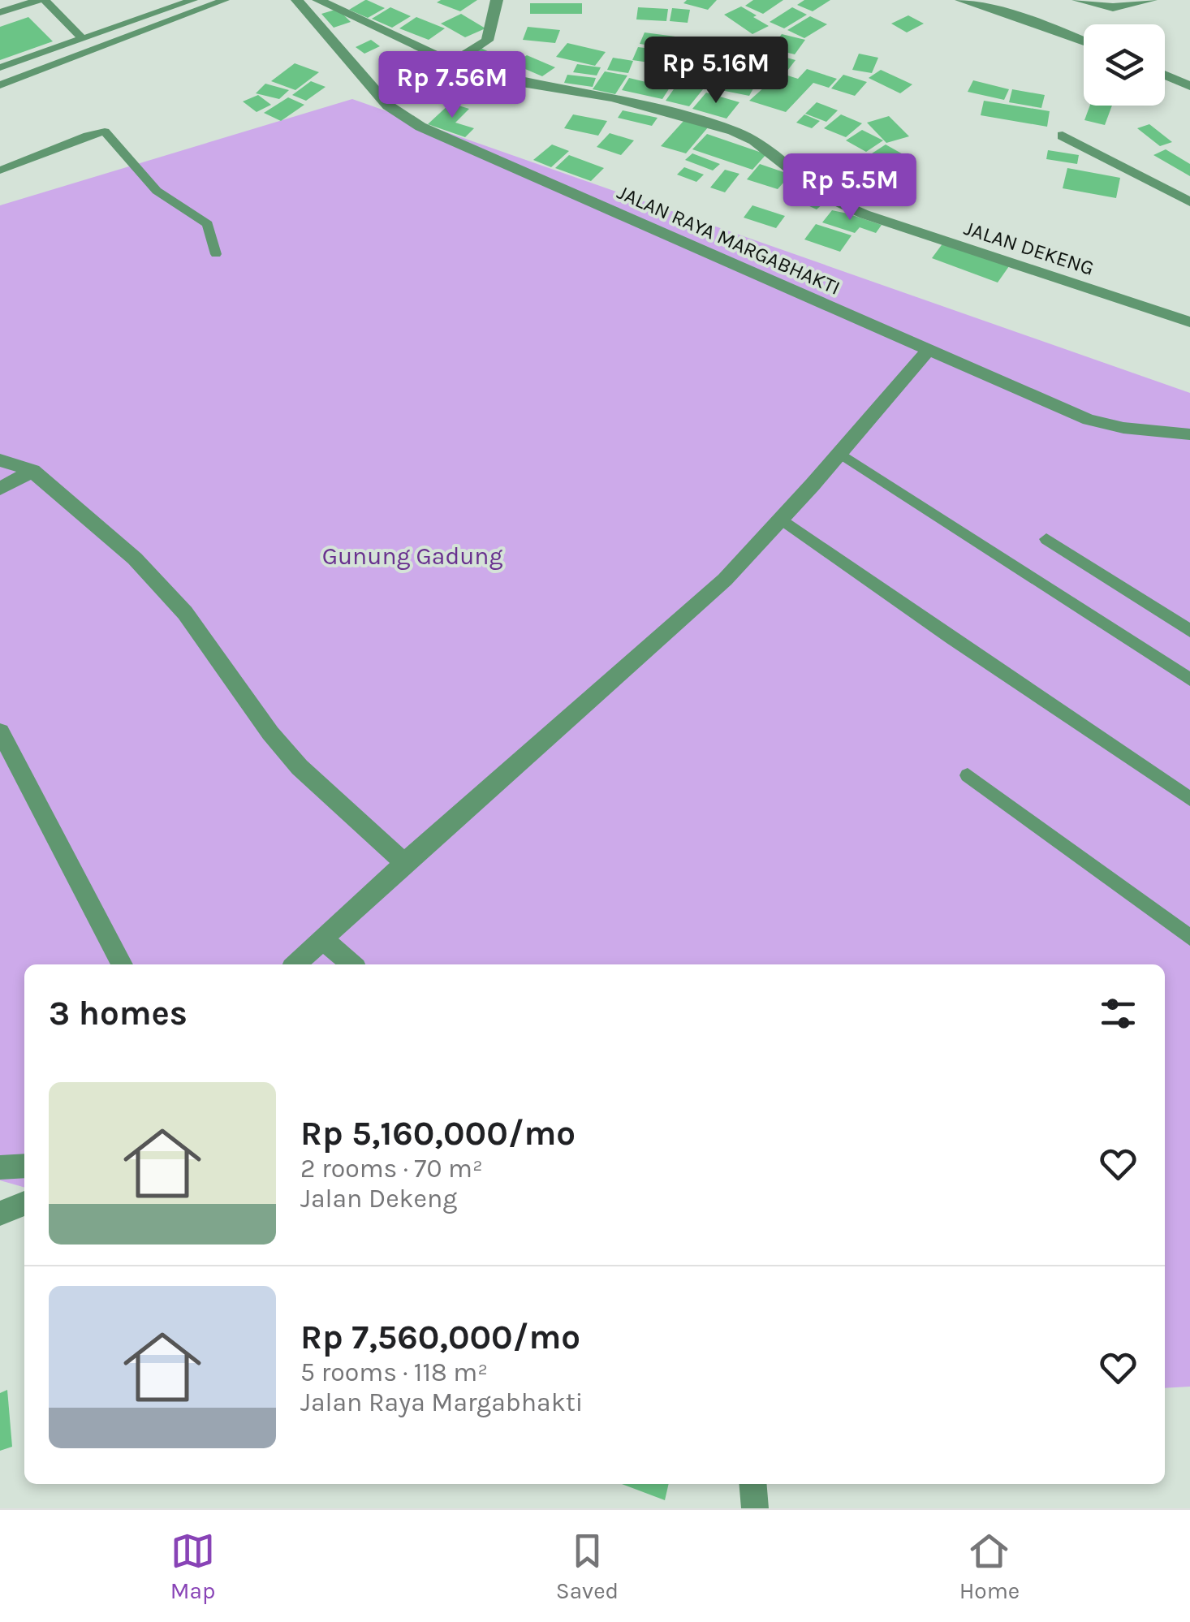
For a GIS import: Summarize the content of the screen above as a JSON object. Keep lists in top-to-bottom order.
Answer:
{
  "streets": {
    "street": ["JALAN RAYA MARGABHAKTI", "JALAN DEKENG"]
  },
  "parks": ["Gunung Gadung"],
  "page": {
    "price": ["Rp 5.16M", "Rp 7.56M", "Rp 5.5M"],
    "heading": "3 homes",
    "list": [
      {
        "name": "Rp 5,160,000/mo",
        "note": "2 rooms · 70 m² · Jalan Dekeng"
      },
      {
        "name": "Rp 7,560,000/mo",
        "note": "5 rooms · 118 m² · Jalan Raya Margabhakti"
      }
    ],
    "tabs": ["Map", "Saved", "Home"]
  }
}
